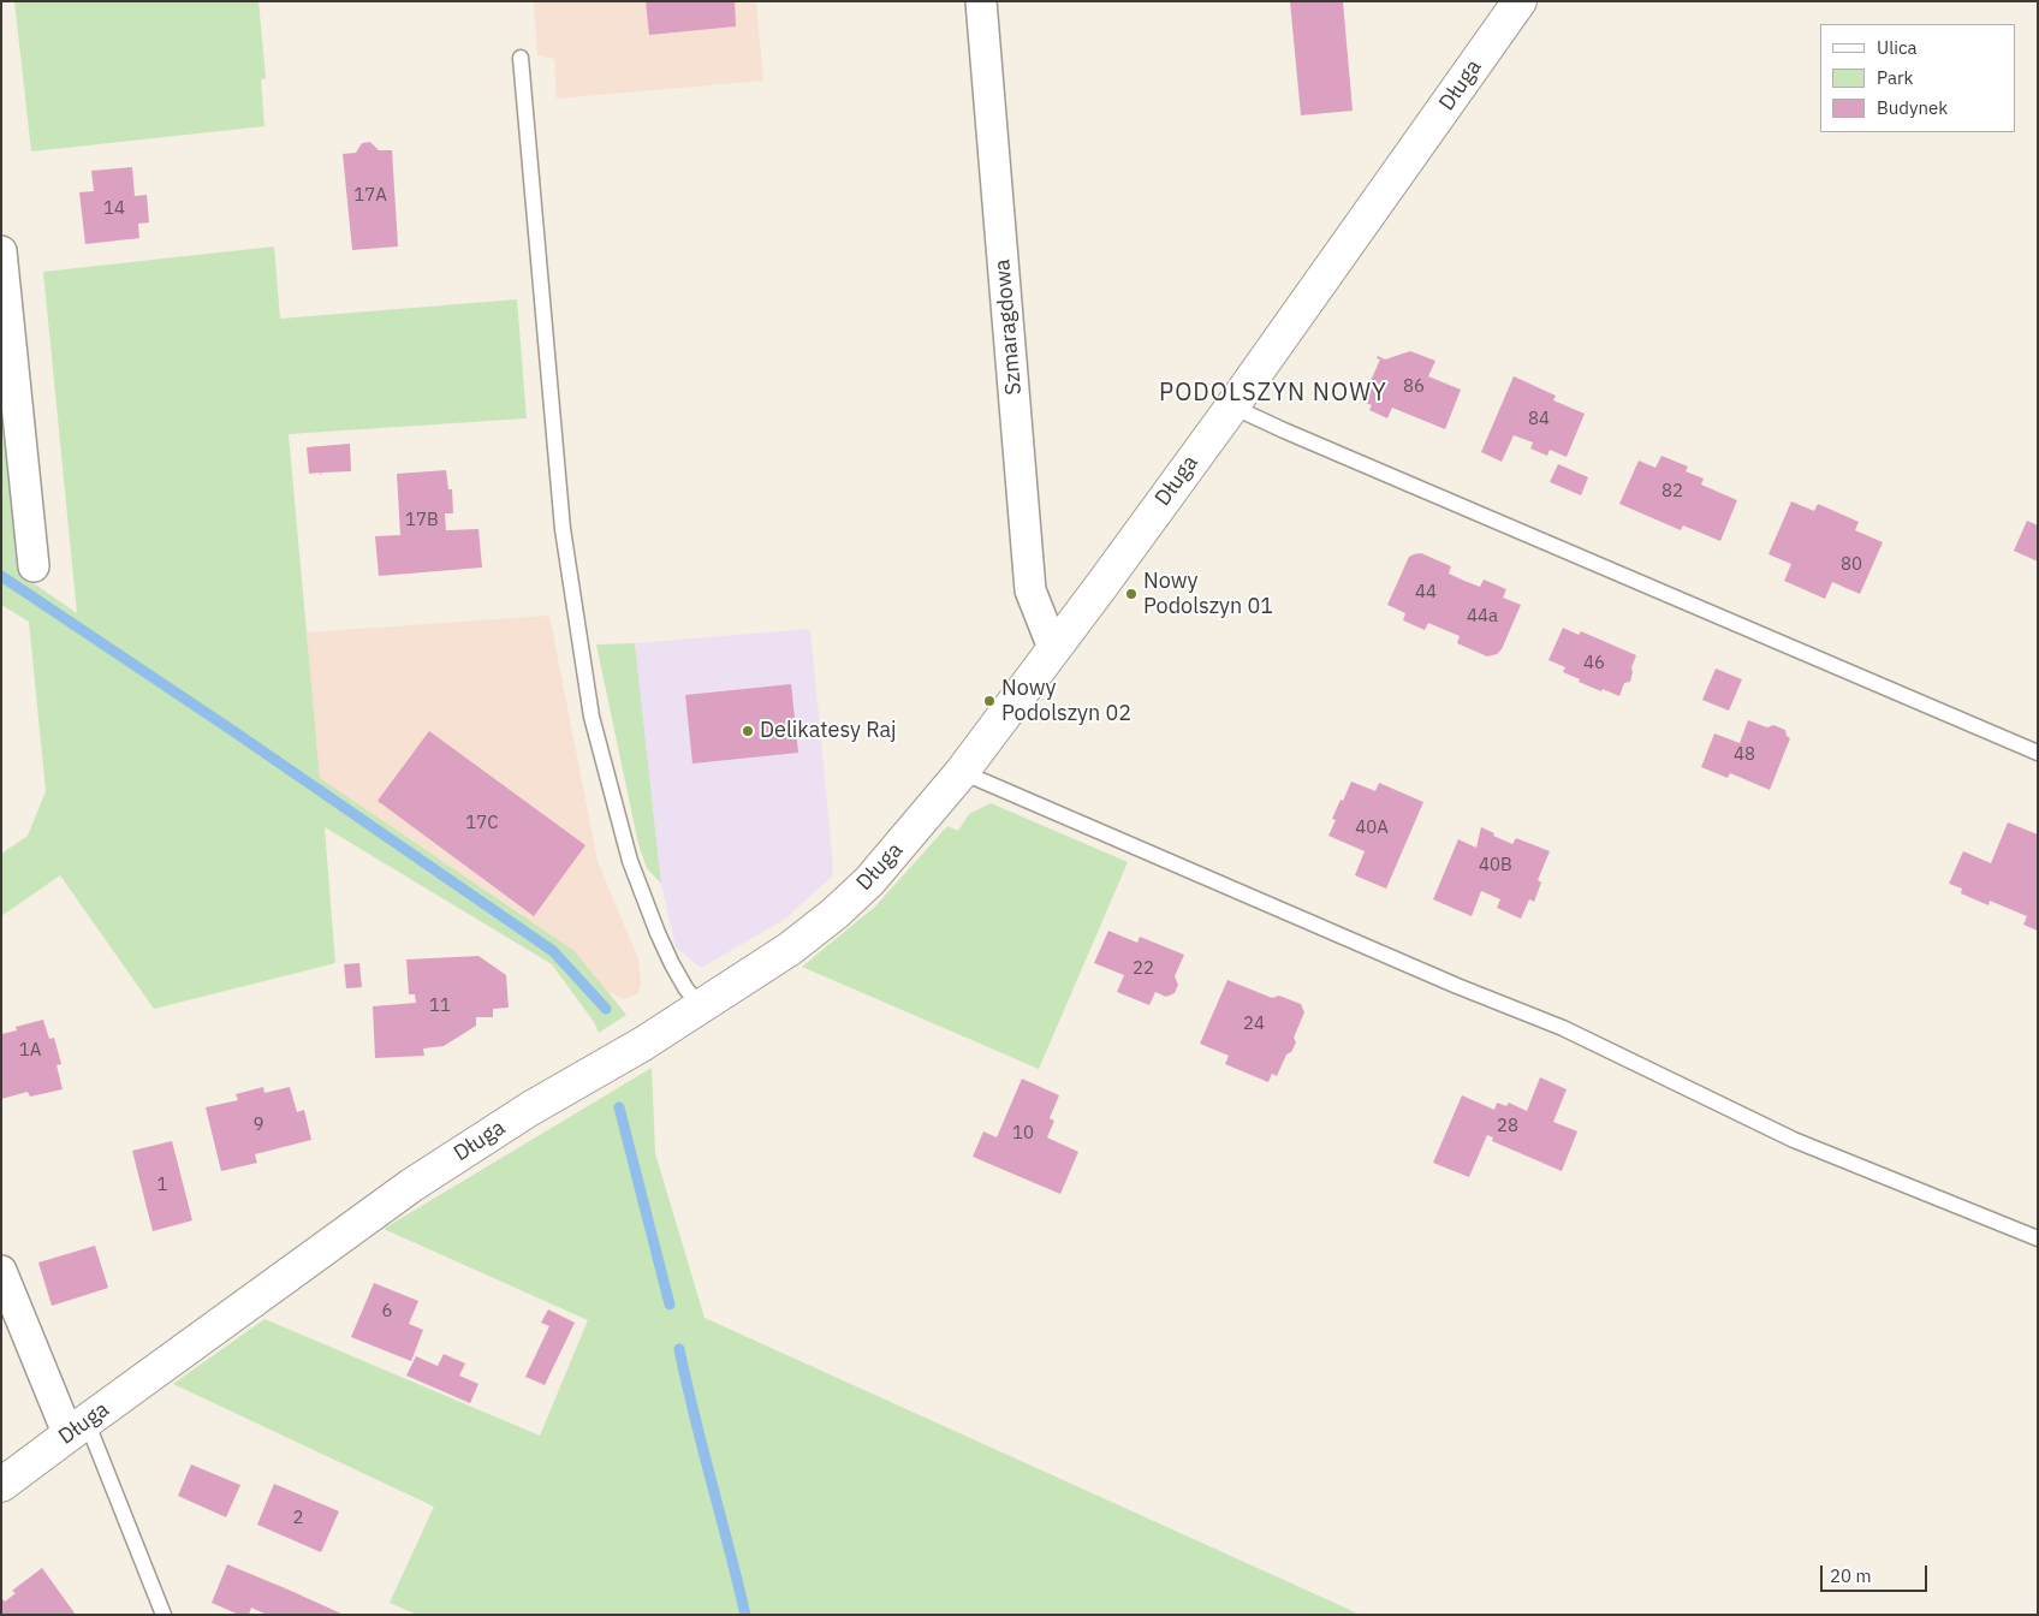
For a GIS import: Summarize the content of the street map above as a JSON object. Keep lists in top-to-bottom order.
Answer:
{
  "streets": {
    "street": ["Długa", "Szmaragdowa"]
  },
  "crossings": [
    ["Długa", "Szmaragdowa"]
  ],
  "districts": ["PODOLSZYN NOWY"],
  "places": ["Nowy Podolszyn 01", "Nowy Podolszyn 02", "Delikatesy Raj"],
  "house_numbers": [
    "17A",
    "14",
    "86",
    "84",
    "82",
    "17B",
    "80",
    "44",
    "44a",
    "46",
    "48",
    "17C",
    "40A",
    "40B",
    "22",
    "11",
    "24",
    "1A",
    "9",
    "28",
    "10",
    "1",
    "6",
    "2"
  ],
  "legend": ["Ulica", "Park", "Budynek"],
  "scale_bar": "20 m"
}
